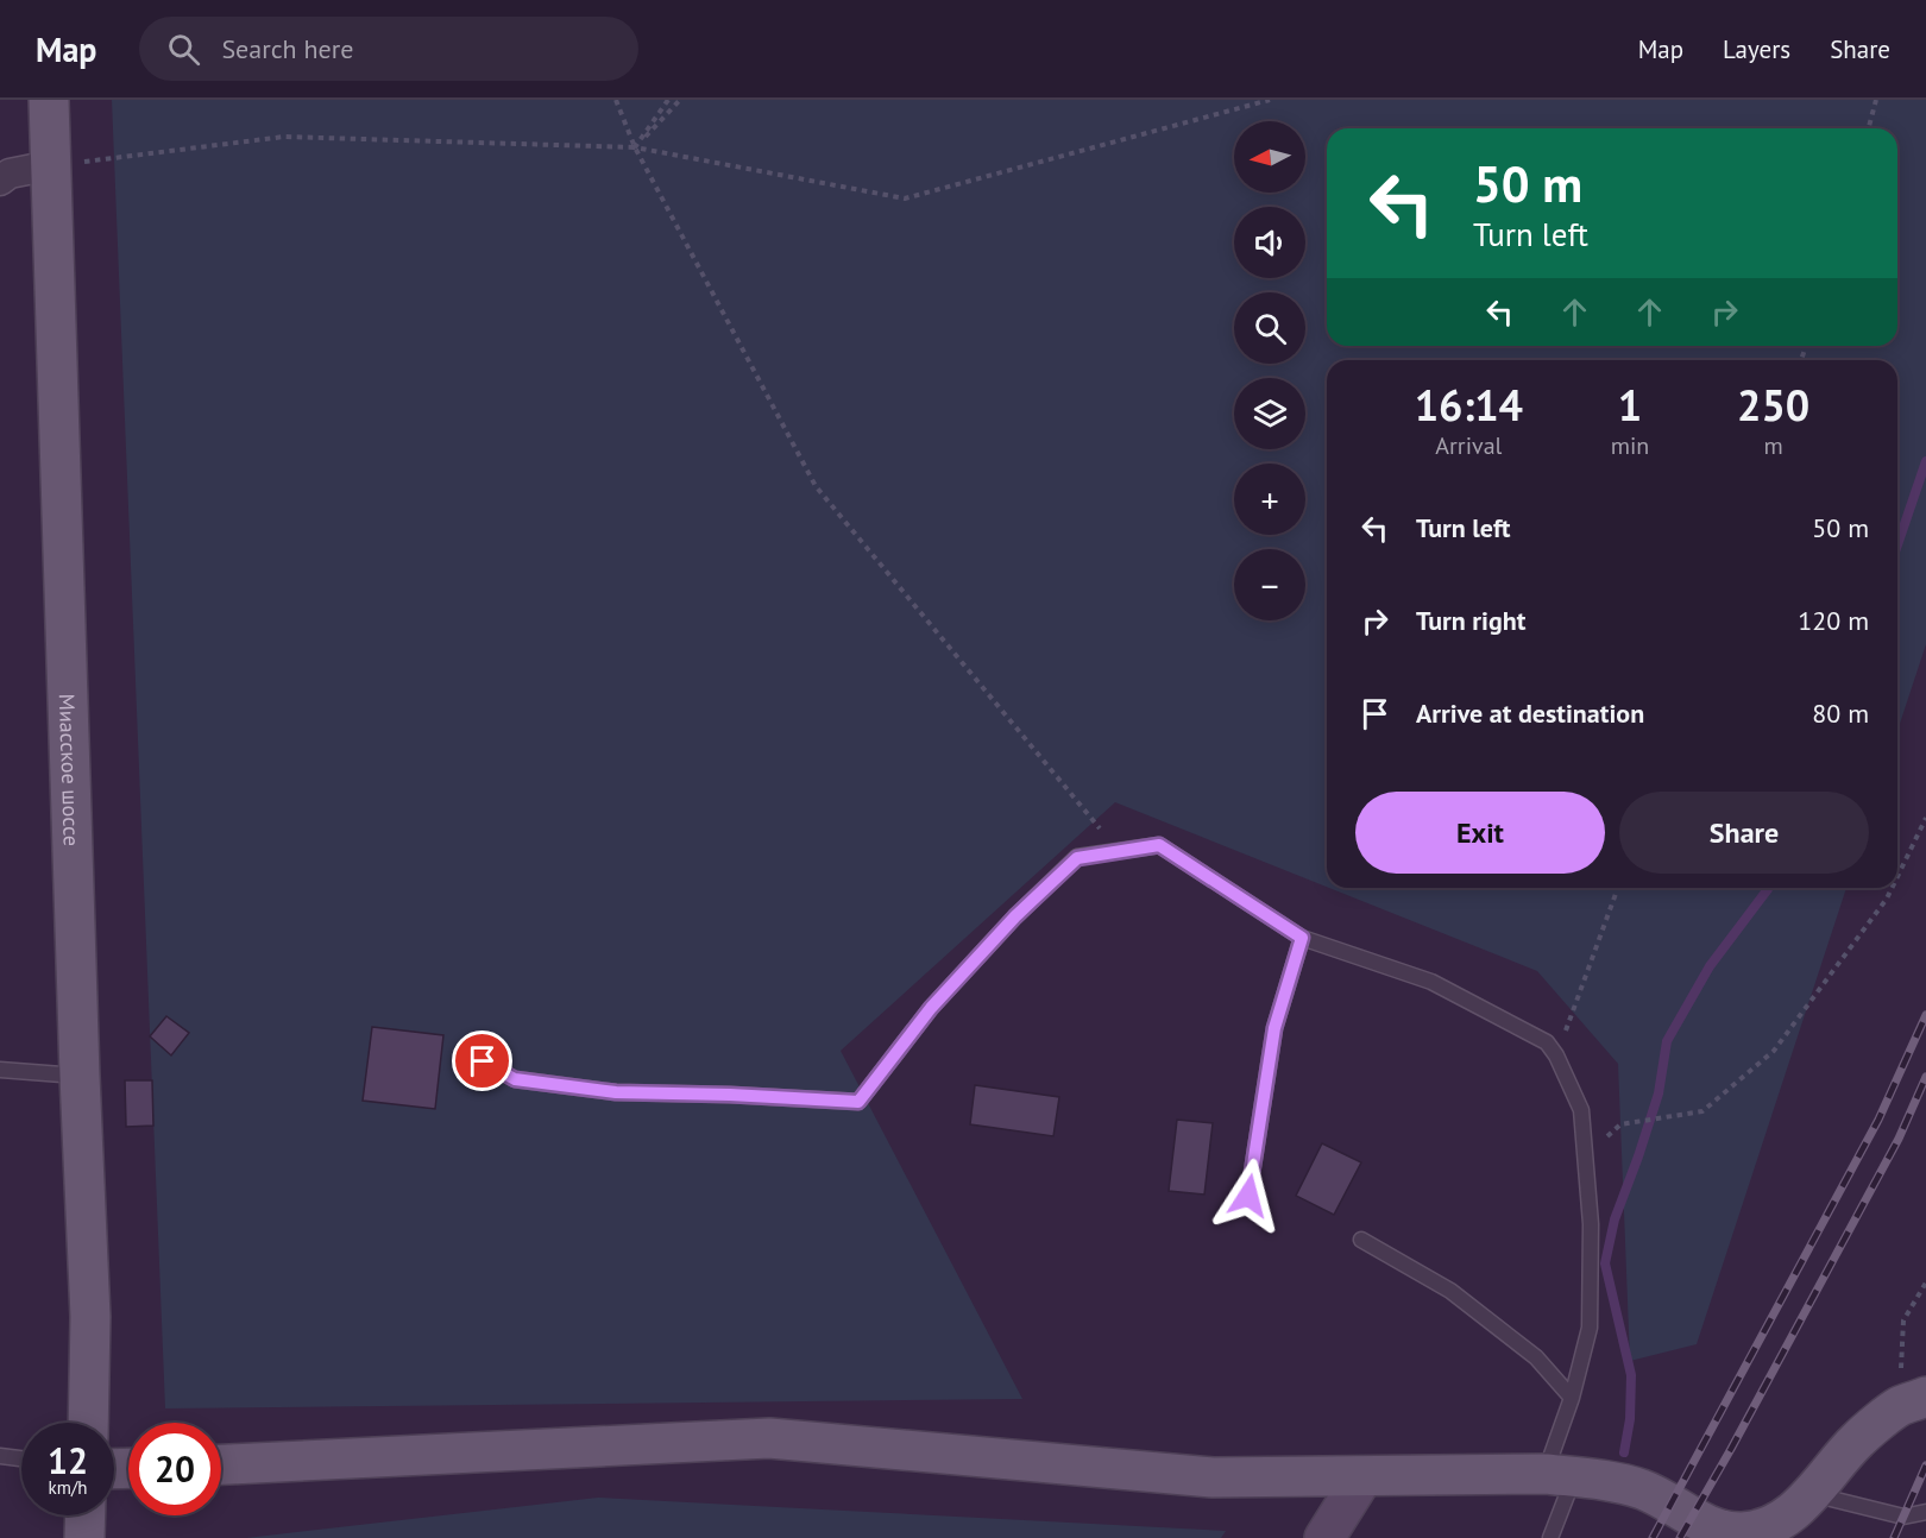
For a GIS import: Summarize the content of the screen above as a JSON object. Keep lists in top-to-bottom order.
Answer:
{
  "streets": {
    "main road": ["Миасское шоссе"]
  },
  "north": "left",
  "page": {
    "header": "Map",
    "search": "Search here",
    "nav": ["Map", "Layers", "Share"],
    "map_buttons": ["+", "−"],
    "turn": ["50 m", "Turn left"],
    "eta": [
      "16:14",
      "Arrival",
      "1",
      "min",
      "250",
      "m"
    ],
    "list": [
      {
        "name": "Turn left",
        "value": "50 m"
      },
      {
        "name": "Turn right",
        "value": "120 m"
      },
      {
        "name": "Arrive at destination",
        "value": "80 m"
      }
    ],
    "buttons": ["Exit", "Share"],
    "speed": "12 km/h",
    "limit": "20"
  }
}
